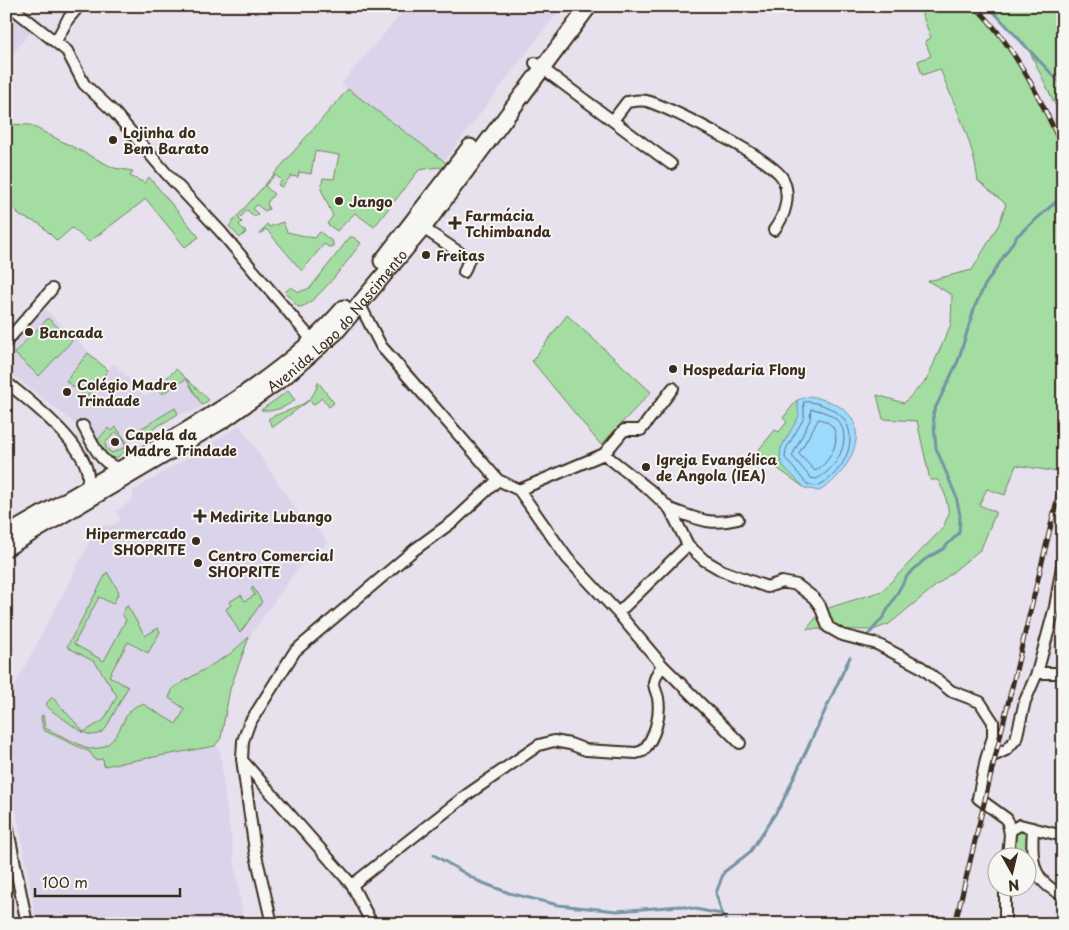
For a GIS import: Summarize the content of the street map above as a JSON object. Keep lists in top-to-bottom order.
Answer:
{
  "streets": {
    "main road": ["Avenida Lopo do Nascimento"]
  },
  "places": {
    "other": [
      "Lojinha do Bem Barato",
      "Jango",
      "Freitas",
      "Bancada",
      "Hospedaria Flony",
      "Colégio Madre Trindade",
      "Capela da Madre Trindade",
      "Igreja Evangélica de Angola (IEA)",
      "Hipermercado SHOPRITE",
      "Centro Comercial SHOPRITE"
    ],
    "health": ["Farmácia Tchimbanda", "Medirite Lubango"]
  },
  "scale_bar": "100 m",
  "north": "bottom"
}
